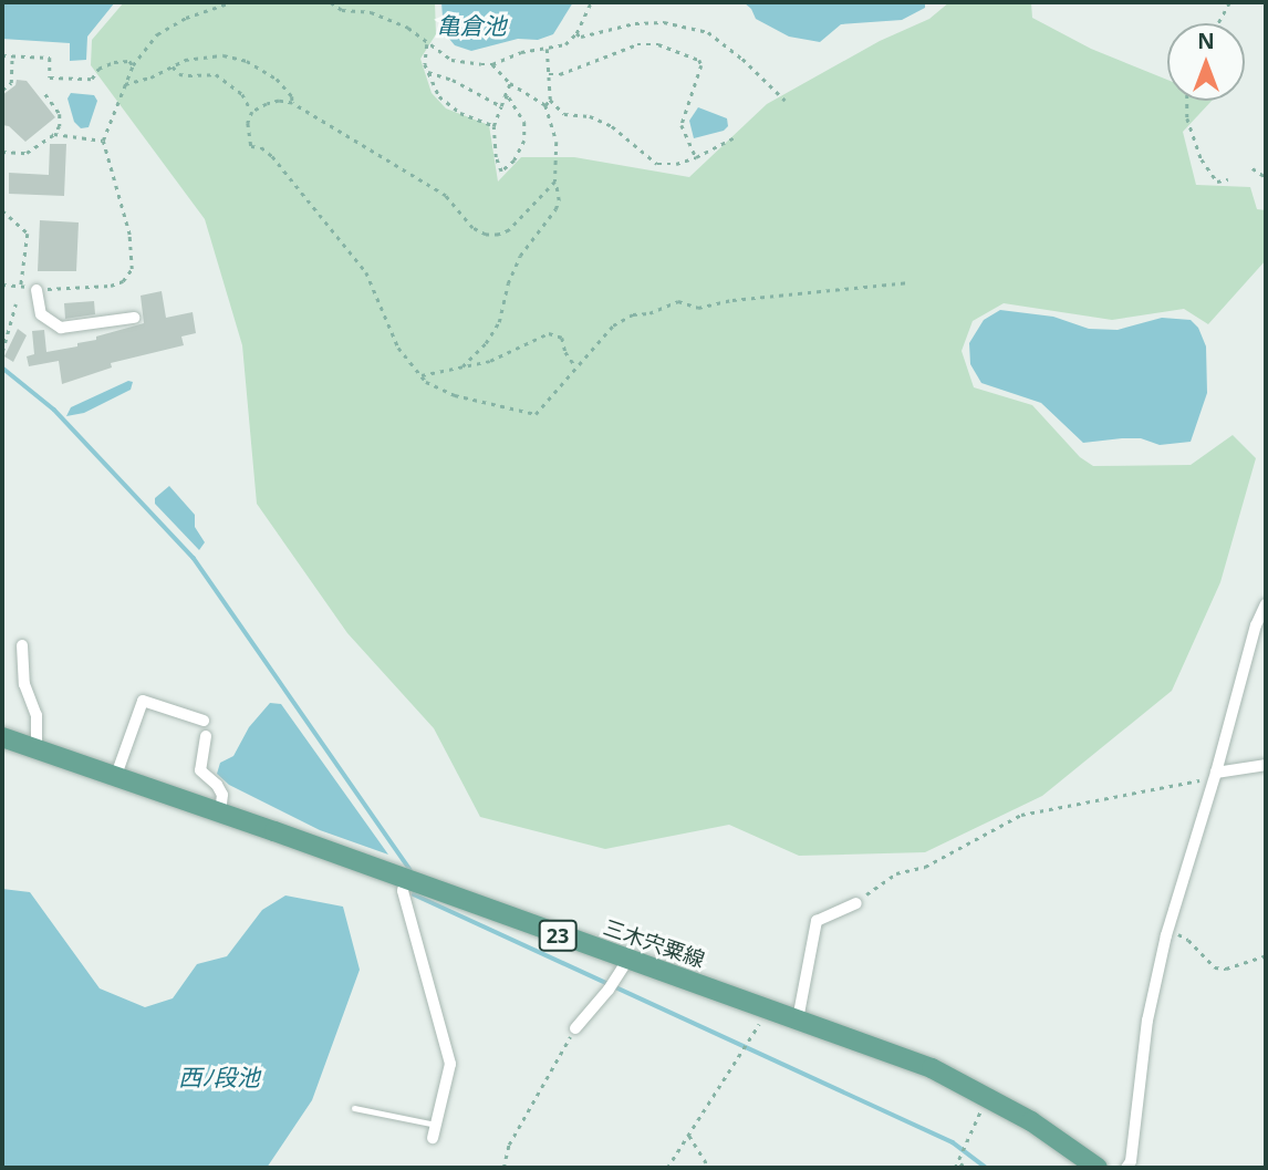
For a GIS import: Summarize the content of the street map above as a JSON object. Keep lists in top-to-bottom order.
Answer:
{
  "streets": {
    "main road": ["23", "三木宍粟線"]
  },
  "water": ["亀倉池", "西ﾉ段池"],
  "north": "top"
}
